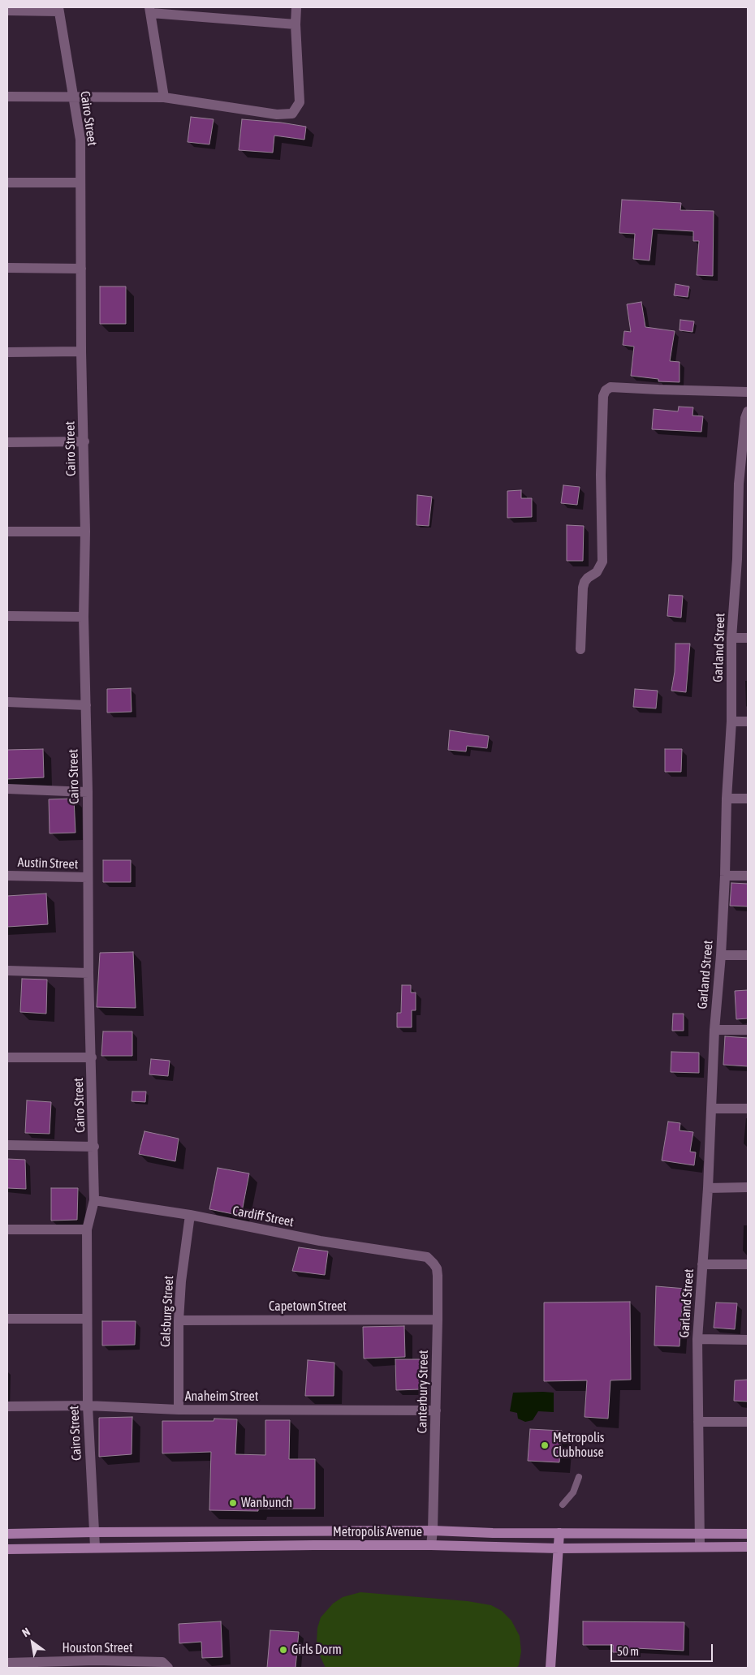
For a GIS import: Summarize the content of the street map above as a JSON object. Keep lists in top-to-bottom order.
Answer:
{
  "streets": {
    "main road": ["Metropolis Avenue"],
    "street": [
      "Cairo Street",
      "Garland Street",
      "Austin Street",
      "Cardiff Street",
      "Capetown Street",
      "Calsburg Street",
      "Canterbury Street",
      "Anaheim Street",
      "Houston Street"
    ]
  },
  "crossings": [
    ["Cairo Street", "Austin Street"],
    ["Cairo Street", "Cardiff Street"],
    ["Cairo Street", "Anaheim Street"],
    ["Cairo Street", "Metropolis Avenue"],
    ["Garland Street", "Metropolis Avenue"],
    ["Cardiff Street", "Calsburg Street"],
    ["Cardiff Street", "Canterbury Street"],
    ["Capetown Street", "Calsburg Street"],
    ["Capetown Street", "Canterbury Street"],
    ["Calsburg Street", "Anaheim Street"],
    ["Canterbury Street", "Anaheim Street"],
    ["Canterbury Street", "Metropolis Avenue"]
  ],
  "places": ["Metropolis Clubhouse", "Wanbunch", "Girls Dorm"],
  "scale_bar": "50 m",
  "north": "top left"
}
